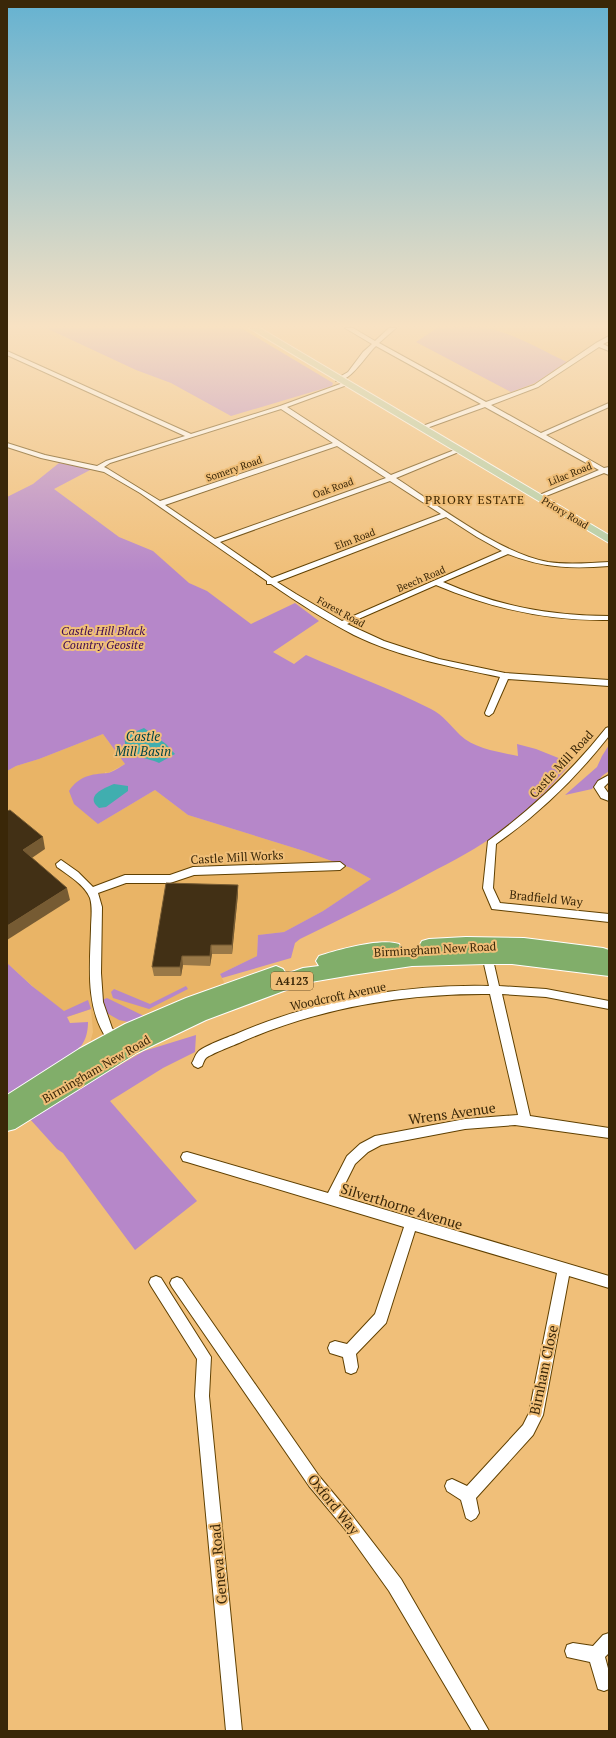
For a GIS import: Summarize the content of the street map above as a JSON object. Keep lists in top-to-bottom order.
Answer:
{
  "streets": {
    "highway": ["Birmingham New Road", "A4123"],
    "main road": ["Priory Road"],
    "street": [
      "Somery Road",
      "Lilac Road",
      "Oak Road",
      "Elm Road",
      "Beech Road",
      "Forest Road",
      "Castle Mill Road",
      "Castle Mill Works",
      "Bradfield Way",
      "Woodcroft Avenue",
      "Wrens Avenue",
      "Silverthorne Avenue",
      "Birnham Close",
      "Oxford Way",
      "Geneva Road"
    ]
  },
  "crossings": [
    ["Somery Road", "Forest Road"],
    ["Lilac Road", "Priory Road"],
    ["Oak Road", "Priory Road"],
    ["Oak Road", "Forest Road"],
    ["Elm Road", "Forest Road"],
    ["Beech Road", "Forest Road"],
    ["Castle Mill Road", "Bradfield Way"],
    ["Wrens Avenue", "Silverthorne Avenue"],
    ["Silverthorne Avenue", "Birnham Close"]
  ],
  "districts": ["PRIORY ESTATE"],
  "water": ["Castle Mill Basin"],
  "parks": ["Castle Hill Black Country Geosite"]
}
